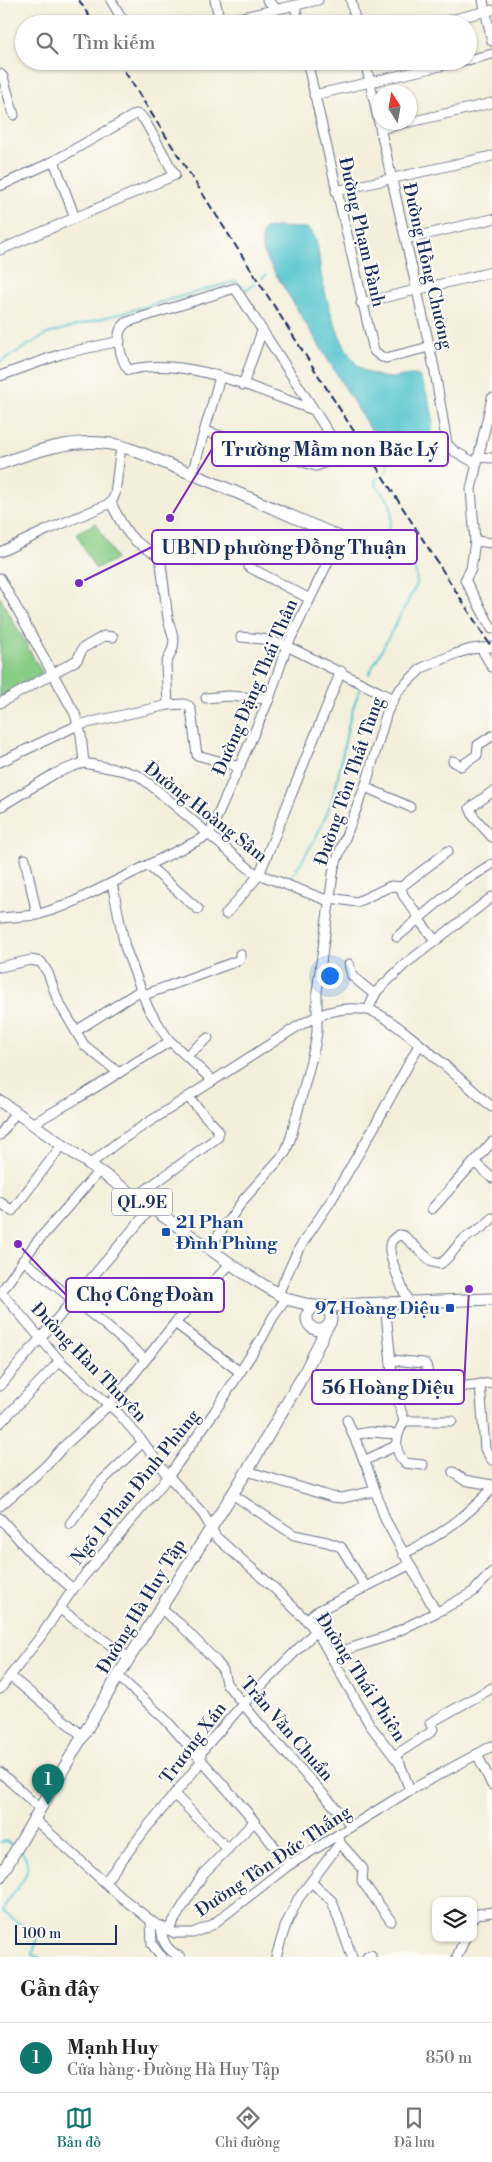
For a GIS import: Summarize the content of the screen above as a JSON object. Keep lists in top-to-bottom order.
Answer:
{
  "streets": {
    "main road": ["QL.9E", "Đường Hà Huy Tập"],
    "street": [
      "Đường Phạm Bành",
      "Đường Hồng Chương",
      "Đường Đặng Thái Thân",
      "Đường Tôn Thất Tùng",
      "Đường Hoàng Sâm",
      "Đường Hàn Thuyên",
      "Ngõ 1 Phan Đình Phùng",
      "Đường Thái Phiên",
      "Trần Văn Chuẩn",
      "Trương Xán",
      "Đường Tôn Đức Thắng"
    ]
  },
  "crossings": [
    ["Đường Phạm Bành", "Đường Hồng Chương"],
    ["Đường Đặng Thái Thân", "Đường Hoàng Sâm"],
    ["Đường Tôn Thất Tùng", "Đường Hoàng Sâm"],
    ["Đường Tôn Thất Tùng", "QL.9E"],
    ["QL.9E", "Ngõ 1 Phan Đình Phùng"],
    ["QL.9E", "Đường Hà Huy Tập"],
    ["Đường Hàn Thuyên", "Ngõ 1 Phan Đình Phùng"],
    ["Đường Hàn Thuyên", "Đường Hà Huy Tập"],
    ["Đường Hàn Thuyên", "Đường Thái Phiên"],
    ["Đường Hà Huy Tập", "Đường Thái Phiên"],
    ["Đường Hà Huy Tập", "Trần Văn Chuẩn"],
    ["Đường Hà Huy Tập", "Đường Tôn Đức Thắng"],
    ["Đường Thái Phiên", "Trương Xán"],
    ["Đường Thái Phiên", "Đường Tôn Đức Thắng"],
    ["Trần Văn Chuẩn", "Trương Xán"],
    ["Trần Văn Chuẩn", "Đường Tôn Đức Thắng"],
    ["Trương Xán", "Đường Tôn Đức Thắng"]
  ],
  "places": {
    "other": [
      "Trường Mầm non Băc Lý",
      "UBND phường Đồng Thuận",
      "Chợ Công Đoàn",
      "56 Hoàng Diệu"
    ],
    "transit": ["21 Phan Đình Phùng", "97 Hoàng Diệu"]
  },
  "scale_bar": "100 m",
  "north": "top",
  "page": {
    "search": "Tìm kiếm",
    "pins": "1",
    "scale": "100 m",
    "heading": "Gần đây",
    "list": [
      {
        "mark": "1",
        "name": "Mạnh Huy",
        "note": "Cửa hàng · Đường Hà Huy Tập",
        "value": "850 m"
      }
    ],
    "nav": ["Bản đồ", "Chỉ đường", "Đã lưu"]
  }
}
